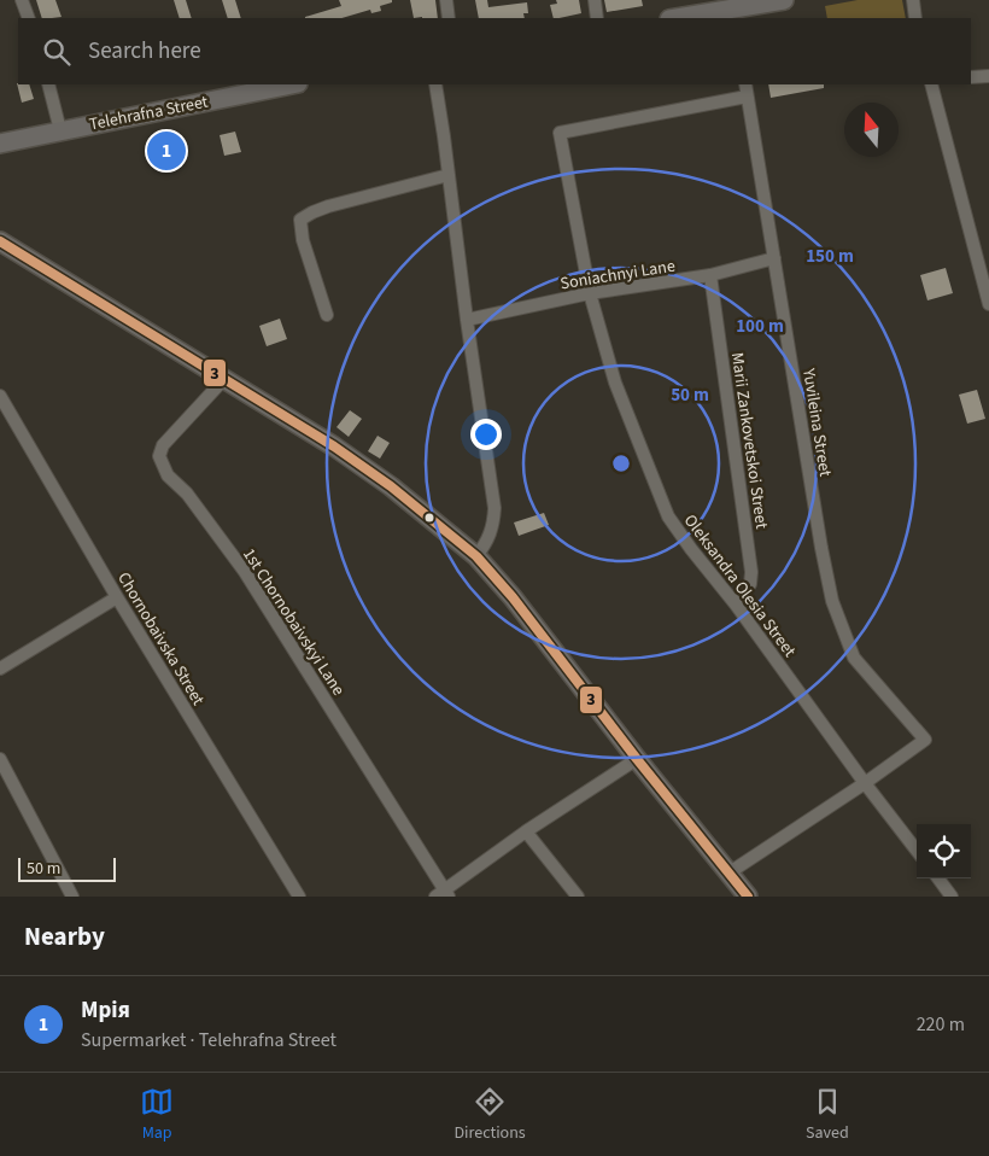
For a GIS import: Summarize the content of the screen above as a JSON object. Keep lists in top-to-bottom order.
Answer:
{
  "streets": {
    "street": [
      "Telehrafna Street",
      "Soniachnyi Lane",
      "Yuvileina Street",
      "Marii Zankovetskoi Street",
      "Oleksandra Olesia Street",
      "1st Chornobaivskyi Lane",
      "Chornobaivska Street"
    ]
  },
  "crossings": [
    ["Soniachnyi Lane", "Yuvileina Street"],
    ["Soniachnyi Lane", "Marii Zankovetskoi Street"],
    ["Soniachnyi Lane", "Oleksandra Olesia Street"],
    ["Yuvileina Street", "Oleksandra Olesia Street"],
    ["Marii Zankovetskoi Street", "Oleksandra Olesia Street"]
  ],
  "lines": ["transit line 3"],
  "scale_bar": "50 m",
  "north": "top",
  "page": {
    "search": "Search here",
    "pins": "1",
    "scale": "50 m",
    "heading": "Nearby",
    "list": [
      {
        "mark": "1",
        "name": "Мрія",
        "note": "Supermarket · Telehrafna Street",
        "value": "220 m"
      }
    ],
    "nav": ["Map", "Directions", "Saved"]
  },
  "rings": ["150 m", "100 m", "50 m"]
}
